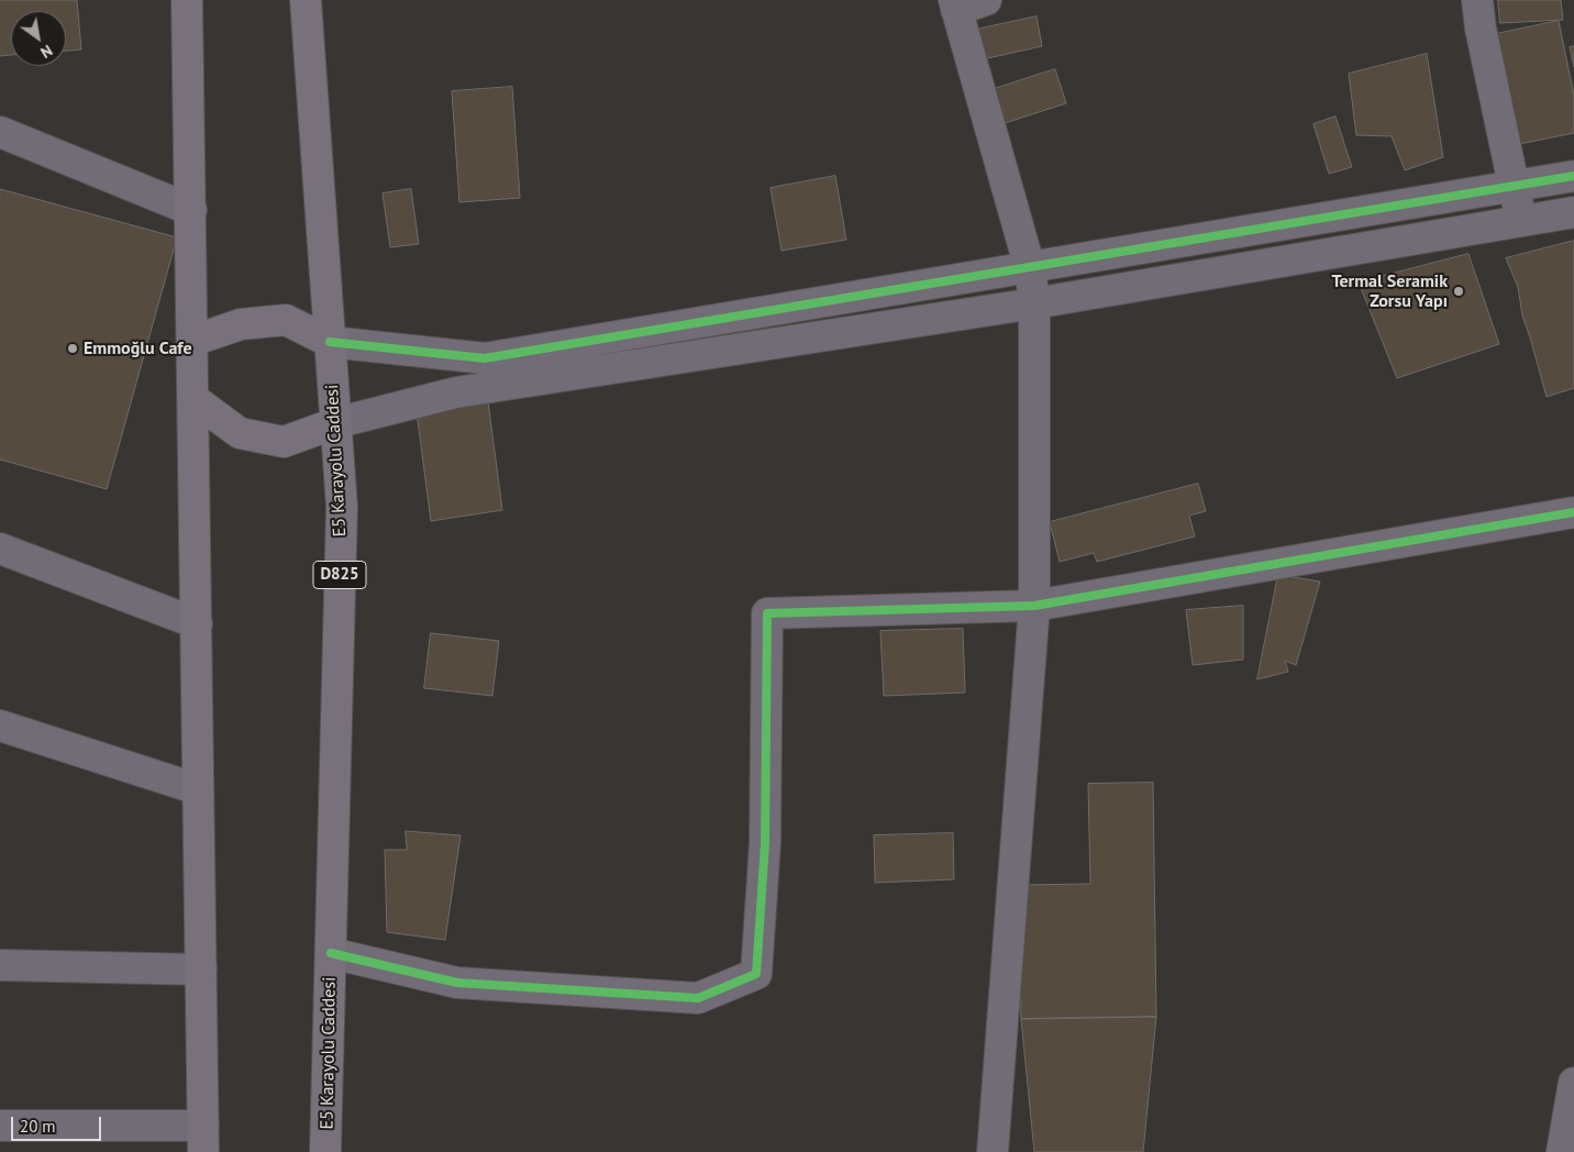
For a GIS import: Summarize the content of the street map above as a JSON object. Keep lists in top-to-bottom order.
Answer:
{
  "streets": {
    "highway": ["E5 Karayolu Caddesi", "D825"]
  },
  "places": ["Termal Seramik Zorsu Yapı", "Emmoğlu Cafe"],
  "scale_bar": "20 m",
  "north": "bottom right"
}
